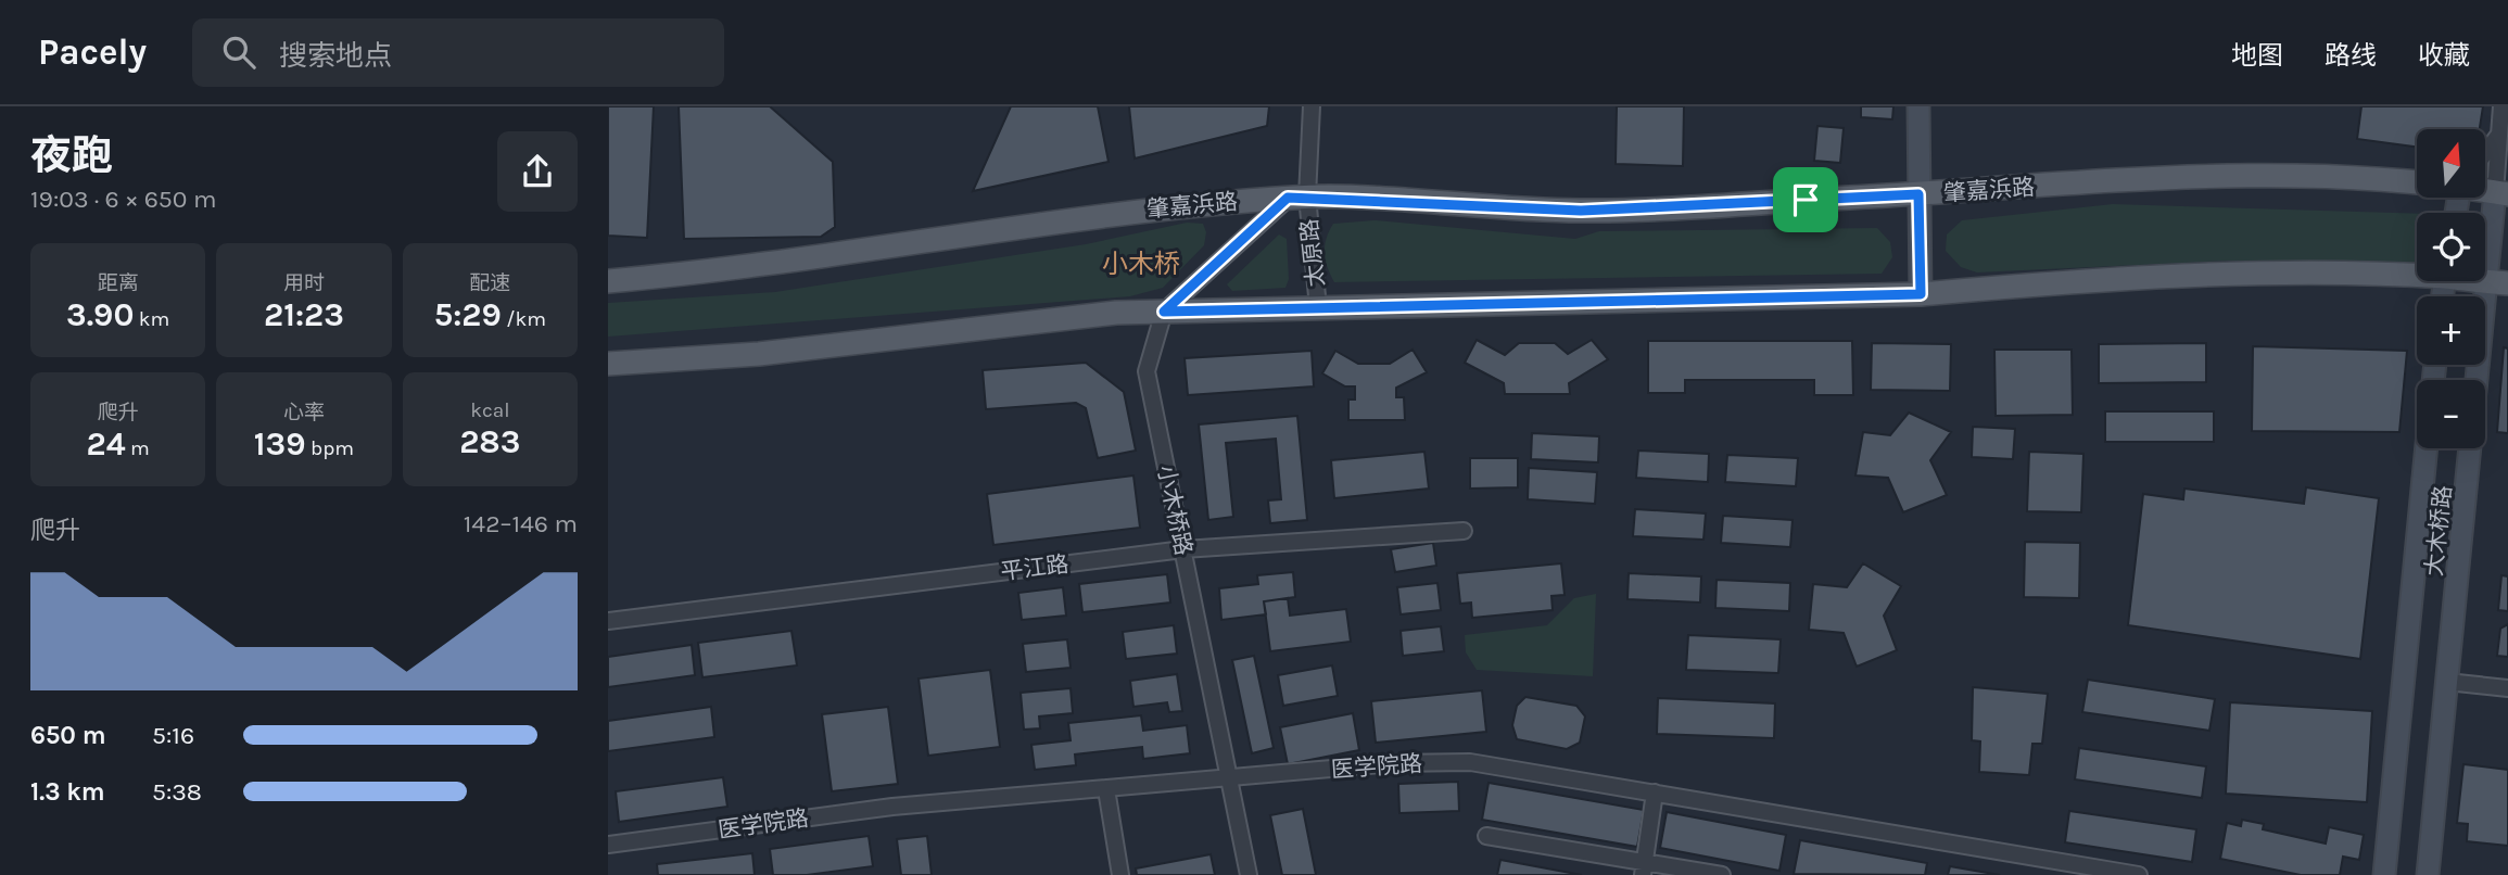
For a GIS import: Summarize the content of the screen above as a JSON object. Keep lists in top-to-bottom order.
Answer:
{
  "streets": {
    "main road": ["肇嘉浜路"],
    "street": [
      "太原路",
      "小木桥路",
      "大木桥路",
      "平江路",
      "医学院路"
    ]
  },
  "crossings": [
    ["肇嘉浜路", "太原路"],
    ["小木桥路", "平江路"],
    ["小木桥路", "医学院路"]
  ],
  "districts": ["小木桥"],
  "north": "top",
  "page": {
    "header": "Pacely",
    "search": "搜索地点",
    "nav": ["地图", "路线", "收藏"],
    "heading": ["夜跑", "19:03 · 6 × 650 m"],
    "map_buttons": ["+", "−"],
    "stats": [
      ["距离", "3.90 km"],
      ["用时", "21:23"],
      ["配速", "5:29 /km"],
      ["爬升", "24 m"],
      ["心率", "139 bpm"],
      ["kcal", "283"]
    ],
    "chart": ["爬升", "142–146 m"],
    "list": [
      {
        "name": "650 m",
        "note": "5:16"
      },
      {
        "name": "1.3 km",
        "note": "5:38"
      }
    ]
  }
}
